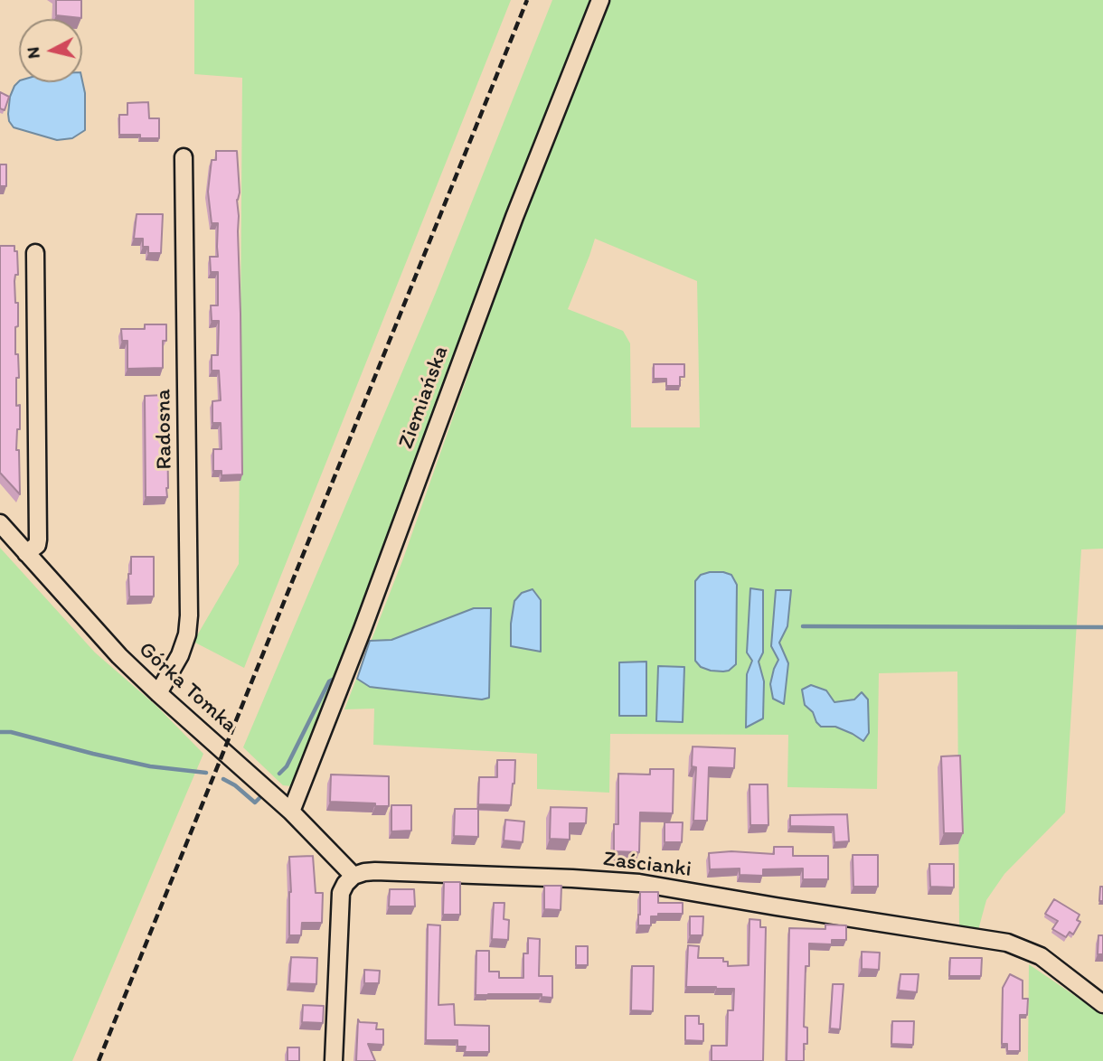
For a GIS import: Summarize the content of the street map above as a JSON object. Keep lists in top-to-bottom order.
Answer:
{
  "streets": {
    "street": [
      "Ziemiańska",
      "Radosna",
      "Górka Tomka",
      "Zaścianki"
    ]
  },
  "crossings": [
    ["Ziemiańska", "Górka Tomka"],
    ["Radosna", "Górka Tomka"],
    ["Górka Tomka", "Zaścianki"]
  ],
  "north": "left"
}
